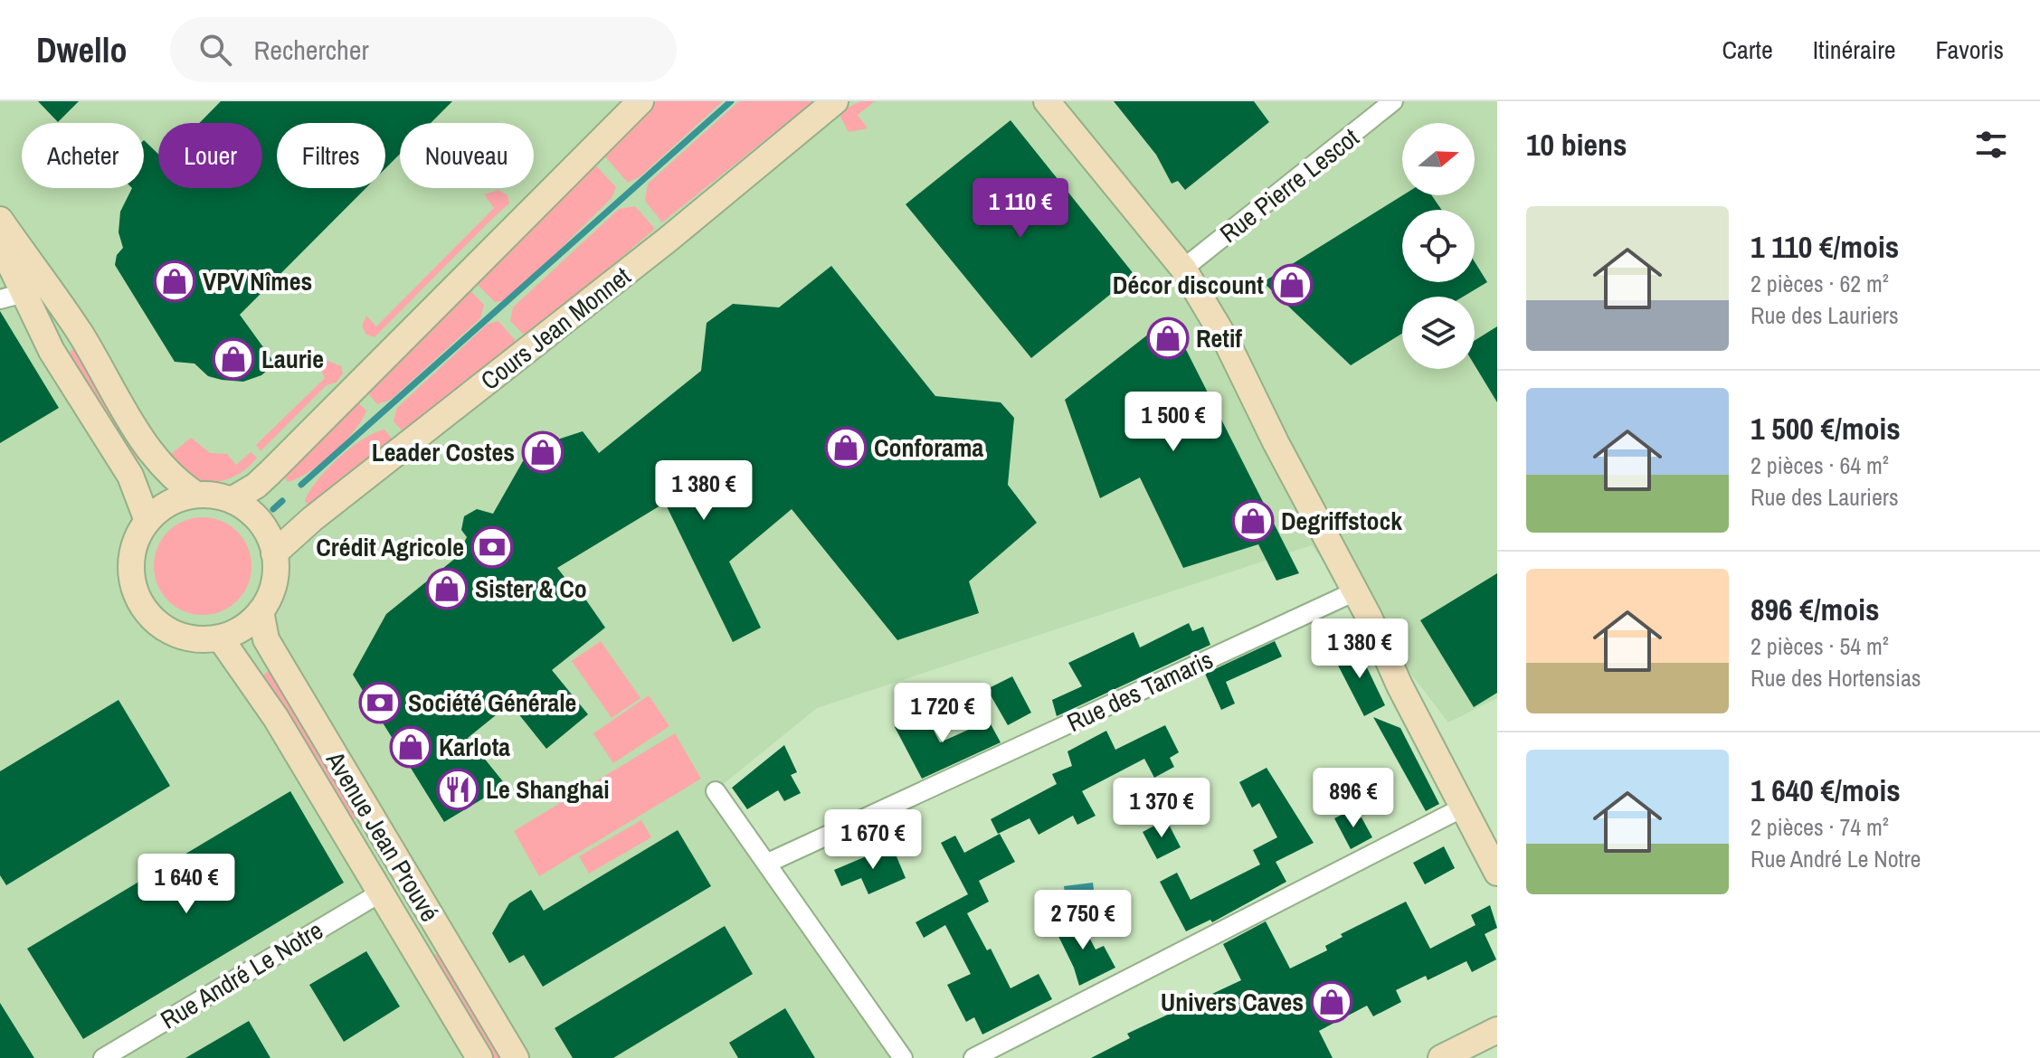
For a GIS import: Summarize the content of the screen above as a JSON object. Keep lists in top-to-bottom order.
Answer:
{
  "streets": {
    "main road": ["Cours Jean Monnet", "Avenue Jean Prouvé"],
    "street": ["Rue Pierre Lescot", "Rue des Tamaris", "Rue André Le Notre"]
  },
  "crossings": [
    ["Cours Jean Monnet", "Avenue Jean Prouvé"],
    ["Avenue Jean Prouvé", "Rue André Le Notre"]
  ],
  "places": {
    "shop": [
      "VPV Nîmes",
      "Décor discount",
      "Retif",
      "Laurie",
      "Conforama",
      "Leader Costes",
      "Degriffstock",
      "Sister & Co",
      "Karlota",
      "Univers Caves"
    ],
    "bank": ["Crédit Agricole", "Société Générale"],
    "restaurant": ["Le Shanghai"]
  },
  "north": "right",
  "page": {
    "header": "Dwello",
    "search": "Rechercher",
    "nav": ["Carte", "Itinéraire", "Favoris"],
    "heading": "10 biens",
    "chip": [
      "Acheter",
      "Louer",
      "Filtres",
      "Nouveau"
    ],
    "price": [
      "1 110 €",
      "1 500 €",
      "1 380 €",
      "1 380 €",
      "1 720 €",
      "896 €",
      "1 370 €",
      "1 670 €",
      "1 640 €",
      "2 750 €"
    ],
    "list": [
      {
        "name": "1 110 €/mois",
        "note": "2 pièces · 62 m² · Rue des Lauriers"
      },
      {
        "name": "1 500 €/mois",
        "note": "2 pièces · 64 m² · Rue des Lauriers"
      },
      {
        "name": "896 €/mois",
        "note": "2 pièces · 54 m² · Rue des Hortensias"
      },
      {
        "name": "1 640 €/mois",
        "note": "2 pièces · 74 m² · Rue André Le Notre"
      }
    ]
  }
}
